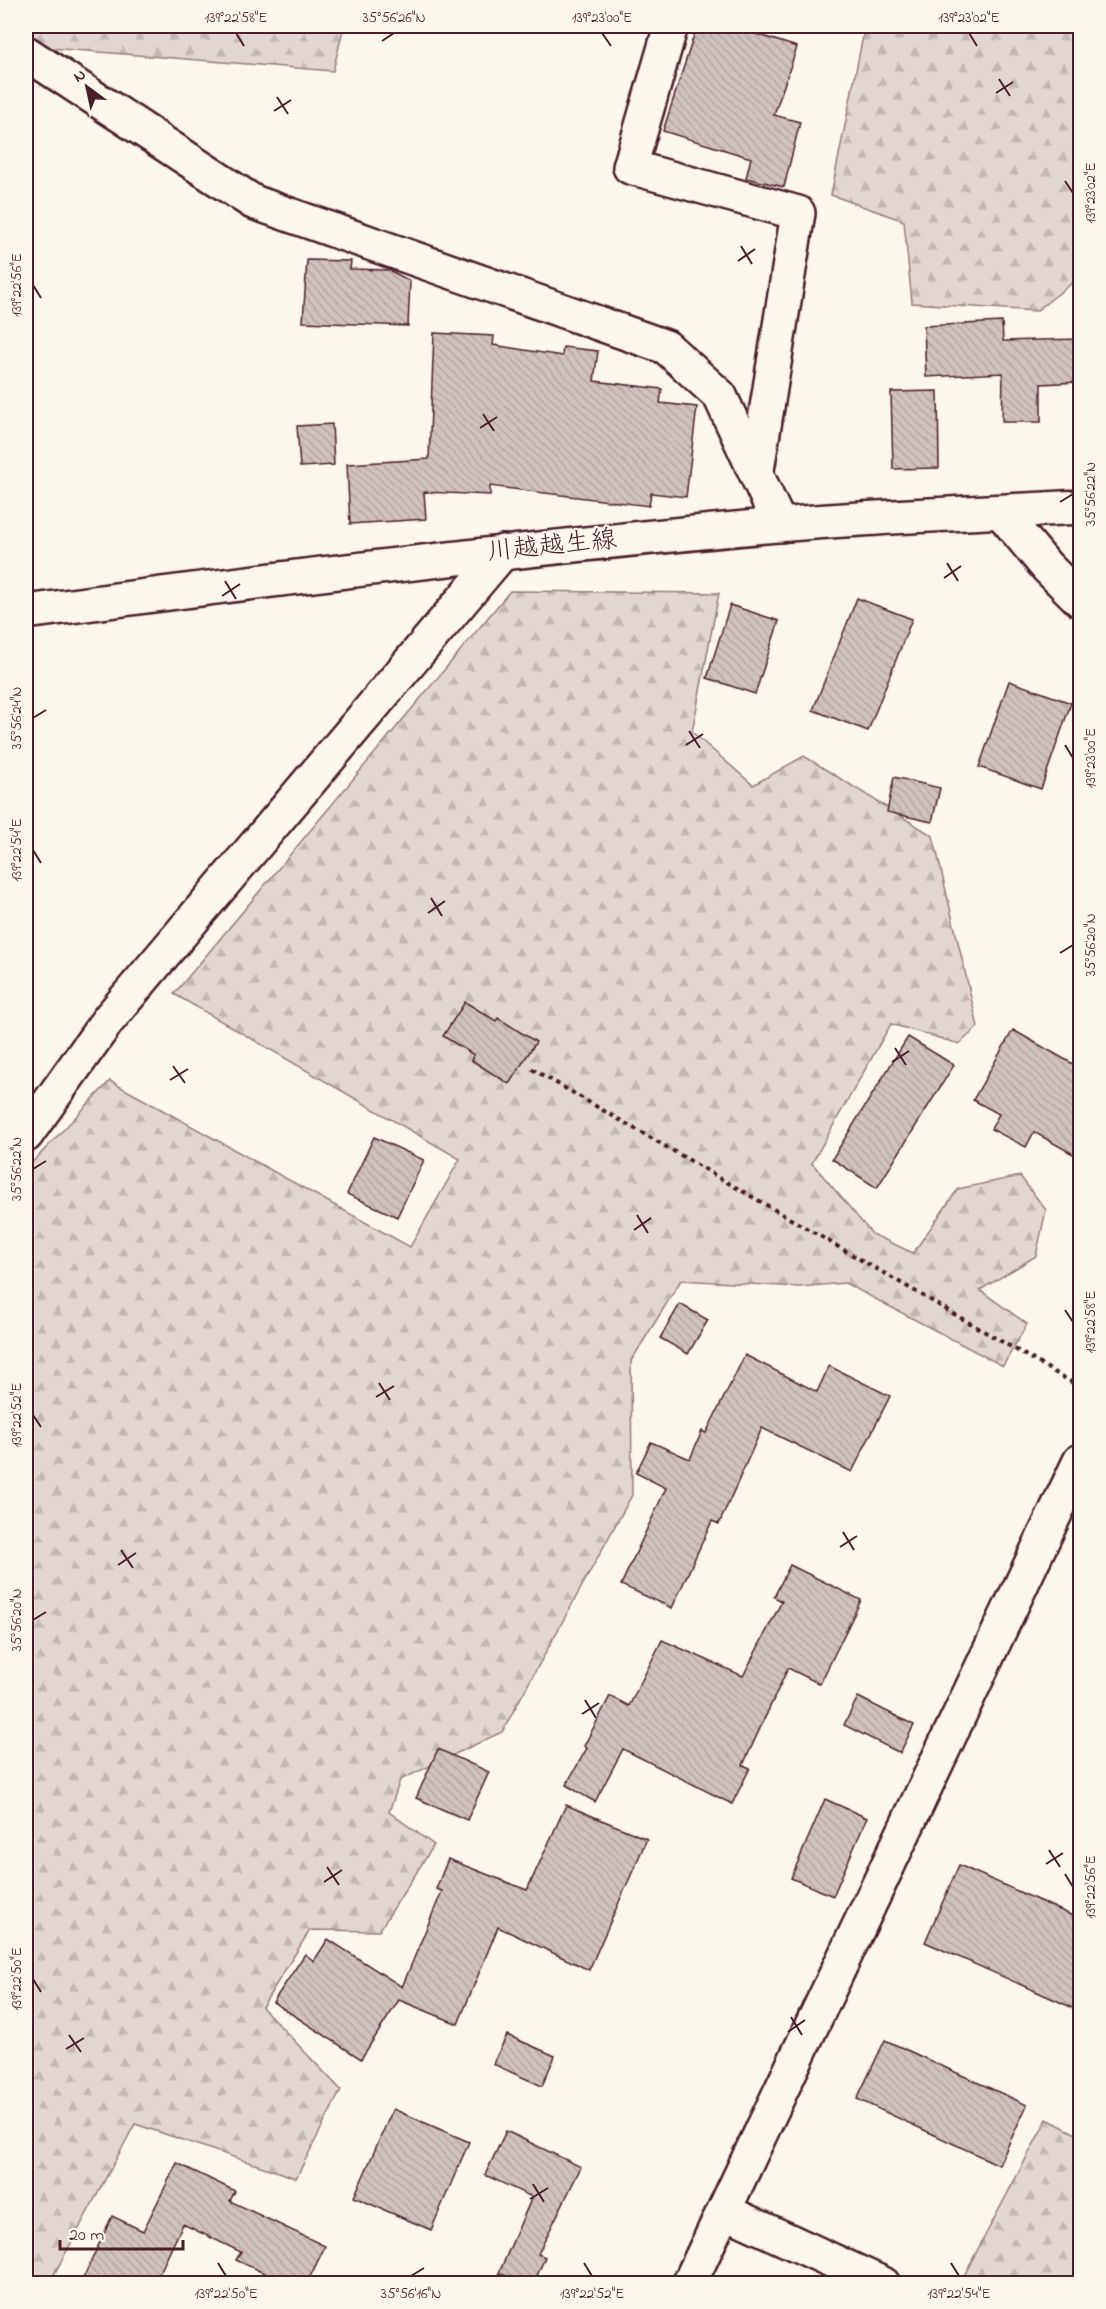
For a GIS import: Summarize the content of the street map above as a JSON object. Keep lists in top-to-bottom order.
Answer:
{
  "streets": {
    "street": ["川越越生線"]
  },
  "scale_bar": "20 m",
  "north": "top left",
  "coordinates": [
    "139°22'58\"E",
    "35°56'26\"N",
    "139°23'00\"E",
    "139°23'02\"E",
    "139°22'56\"E",
    "35°56'22\"N",
    "35°56'24\"N",
    "139°22'54\"E",
    "35°56'20\"N",
    "139°22'52\"E",
    "139°22'50\"E",
    "35°56'16\"N"
  ]
}
